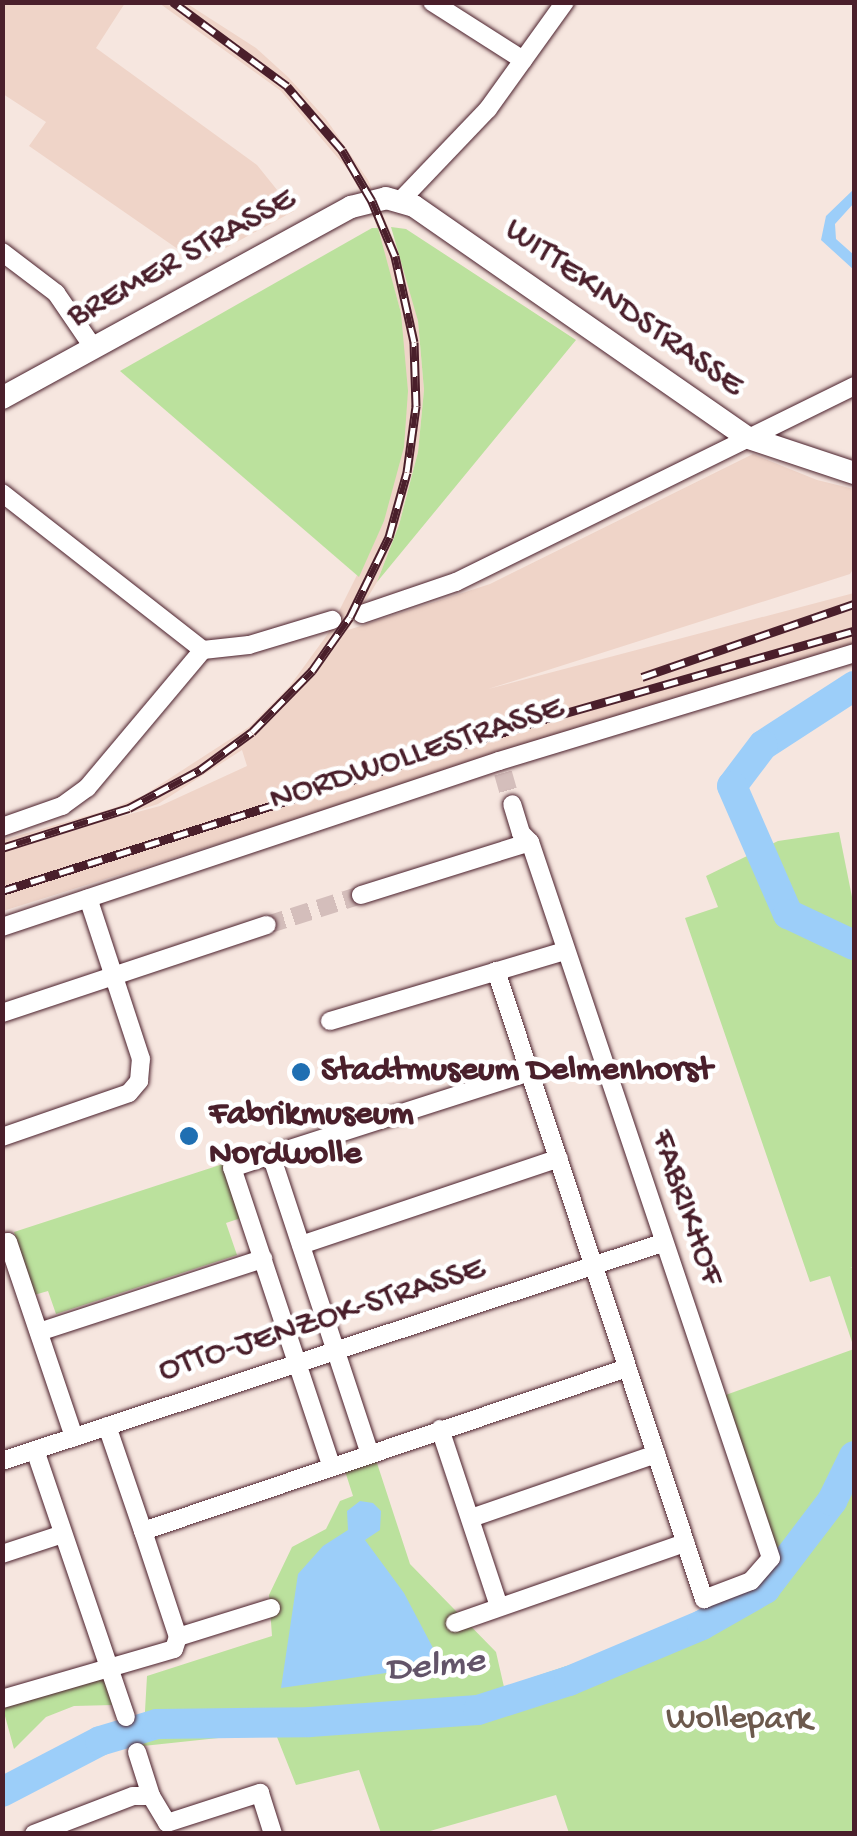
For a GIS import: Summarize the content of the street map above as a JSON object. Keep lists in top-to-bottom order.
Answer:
{
  "streets": {
    "main road": ["BREMER STRASSE", "WITTEKINDSTRASSE"],
    "street": ["NORDWOLLESTRASSE", "FABRIKHOF", "OTTO-JENZOK-STRASSE"]
  },
  "crossings": [
    ["BREMER STRASSE", "WITTEKINDSTRASSE"],
    ["FABRIKHOF", "OTTO-JENZOK-STRASSE"]
  ],
  "water": ["Delme"],
  "parks": ["Wollepark"],
  "places": ["Stadtmuseum Delmenhorst", "Fabrikmuseum Nordwolle"]
}
